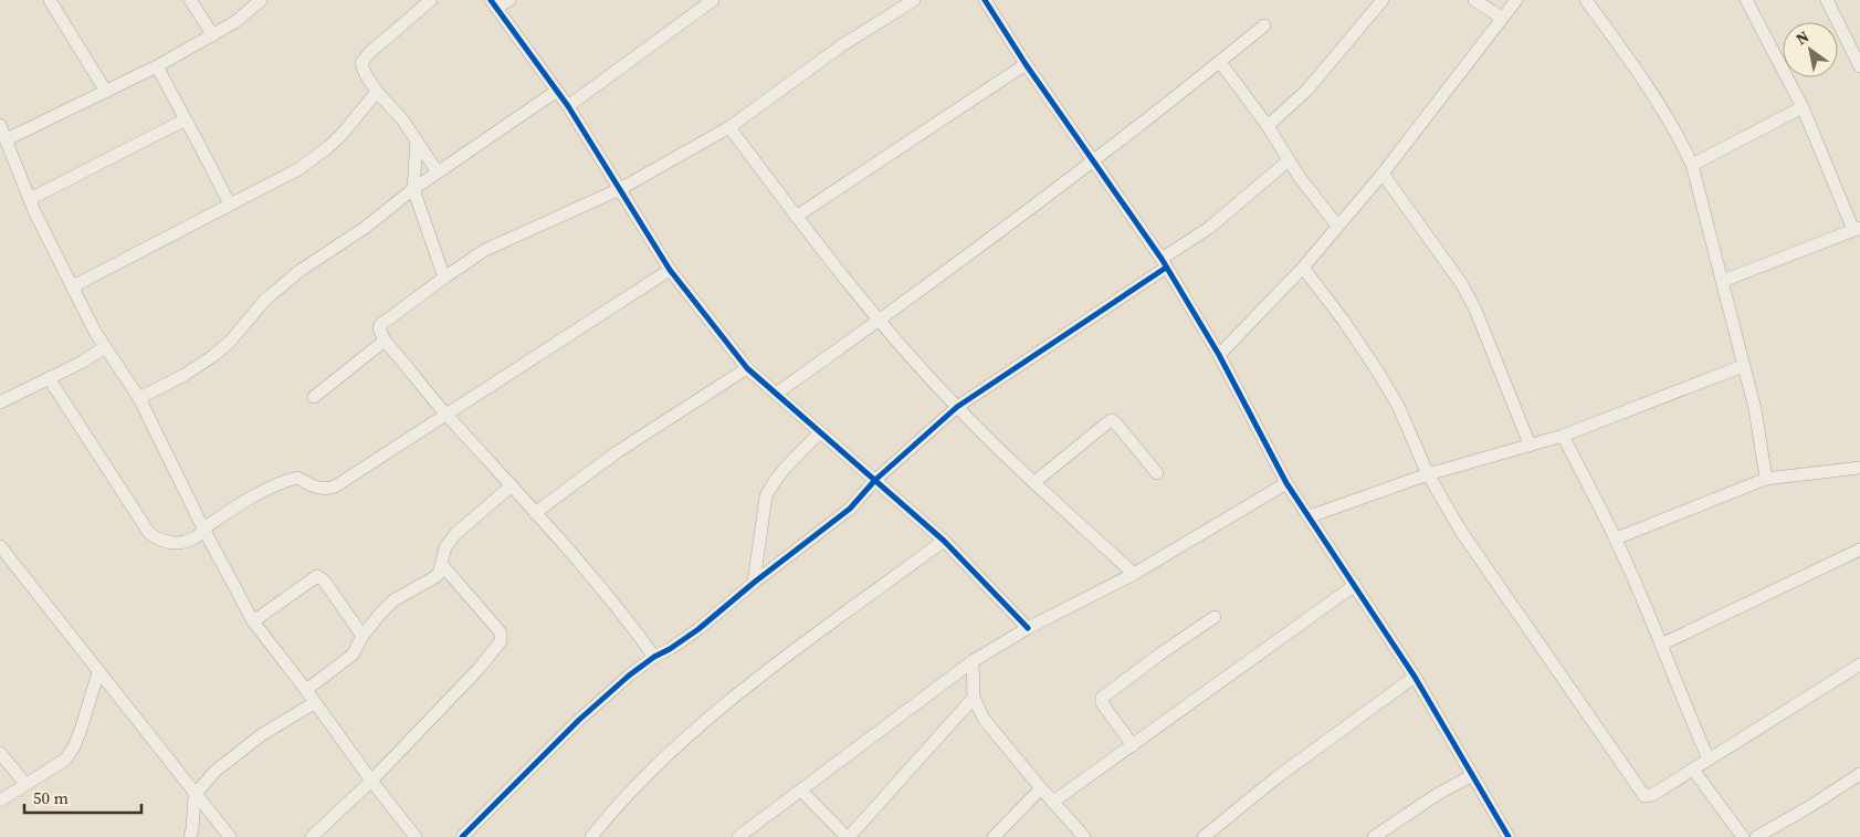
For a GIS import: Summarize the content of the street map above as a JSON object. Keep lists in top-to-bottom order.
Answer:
{
  "scale_bar": "50 m",
  "north": "top left"
}
